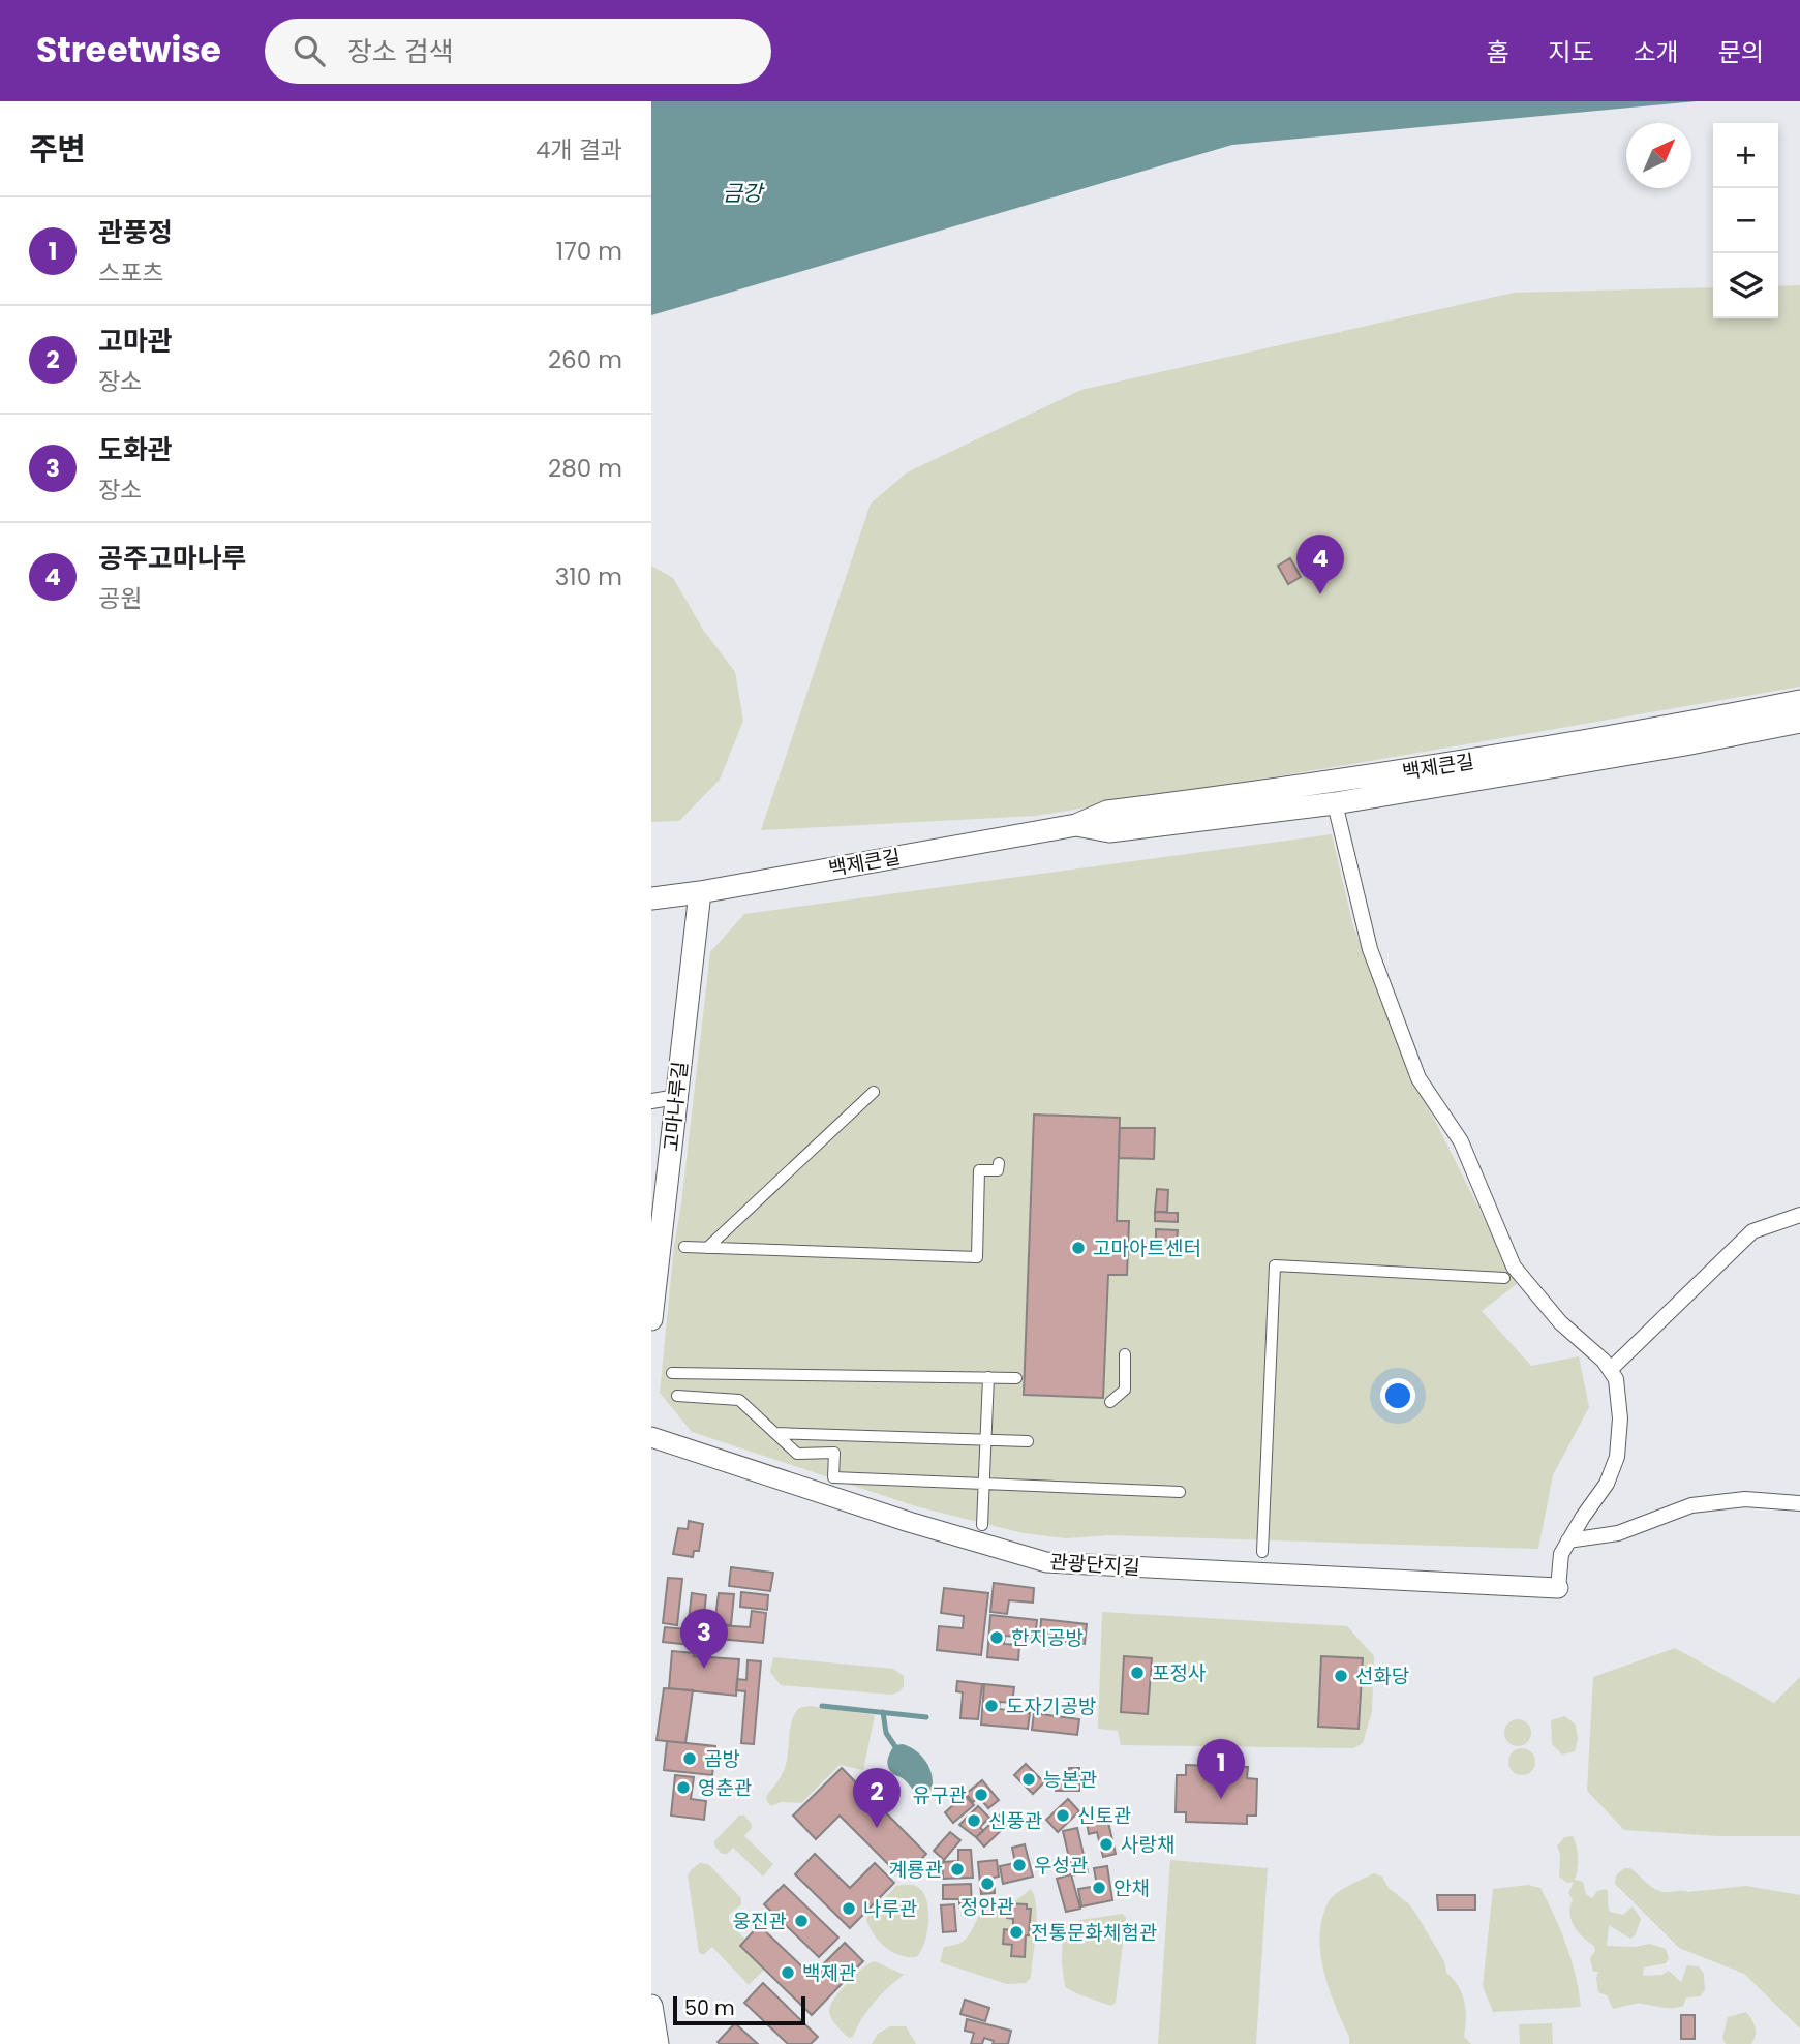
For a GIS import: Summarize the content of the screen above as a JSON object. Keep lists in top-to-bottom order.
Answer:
{
  "streets": {
    "main road": ["백제큰길", "고마나루길"],
    "street": ["관광단지길"]
  },
  "crossings": [
    ["백제큰길", "고마나루길"]
  ],
  "water": ["금강"],
  "places": [
    "고마아트센터",
    "한지공방",
    "포정사",
    "선화당",
    "도자기공방",
    "곰방",
    "능본관",
    "영춘관",
    "유구관",
    "신토관",
    "신풍관",
    "사랑채",
    "우성관",
    "계룡관",
    "정안관",
    "안채",
    "나루관",
    "웅진관",
    "전통문화체험관",
    "백제관"
  ],
  "scale_bar": "50 m",
  "north": "top right",
  "page": {
    "header": "Streetwise",
    "search": "장소 검색",
    "nav": [
      "홈",
      "지도",
      "소개",
      "문의"
    ],
    "heading": ["주변", "4개 결과"],
    "map_buttons": ["+", "−"],
    "list": [
      {
        "mark": "1",
        "name": "관풍정",
        "note": "스포츠",
        "value": "170 m"
      },
      {
        "mark": "2",
        "name": "고마관",
        "note": "장소",
        "value": "260 m"
      },
      {
        "mark": "3",
        "name": "도화관",
        "note": "장소",
        "value": "280 m"
      },
      {
        "mark": "4",
        "name": "공주고마나루",
        "note": "공원",
        "value": "310 m"
      }
    ],
    "pins": [
      "4",
      "3",
      "1",
      "2"
    ],
    "scale": "50 m"
  }
}
